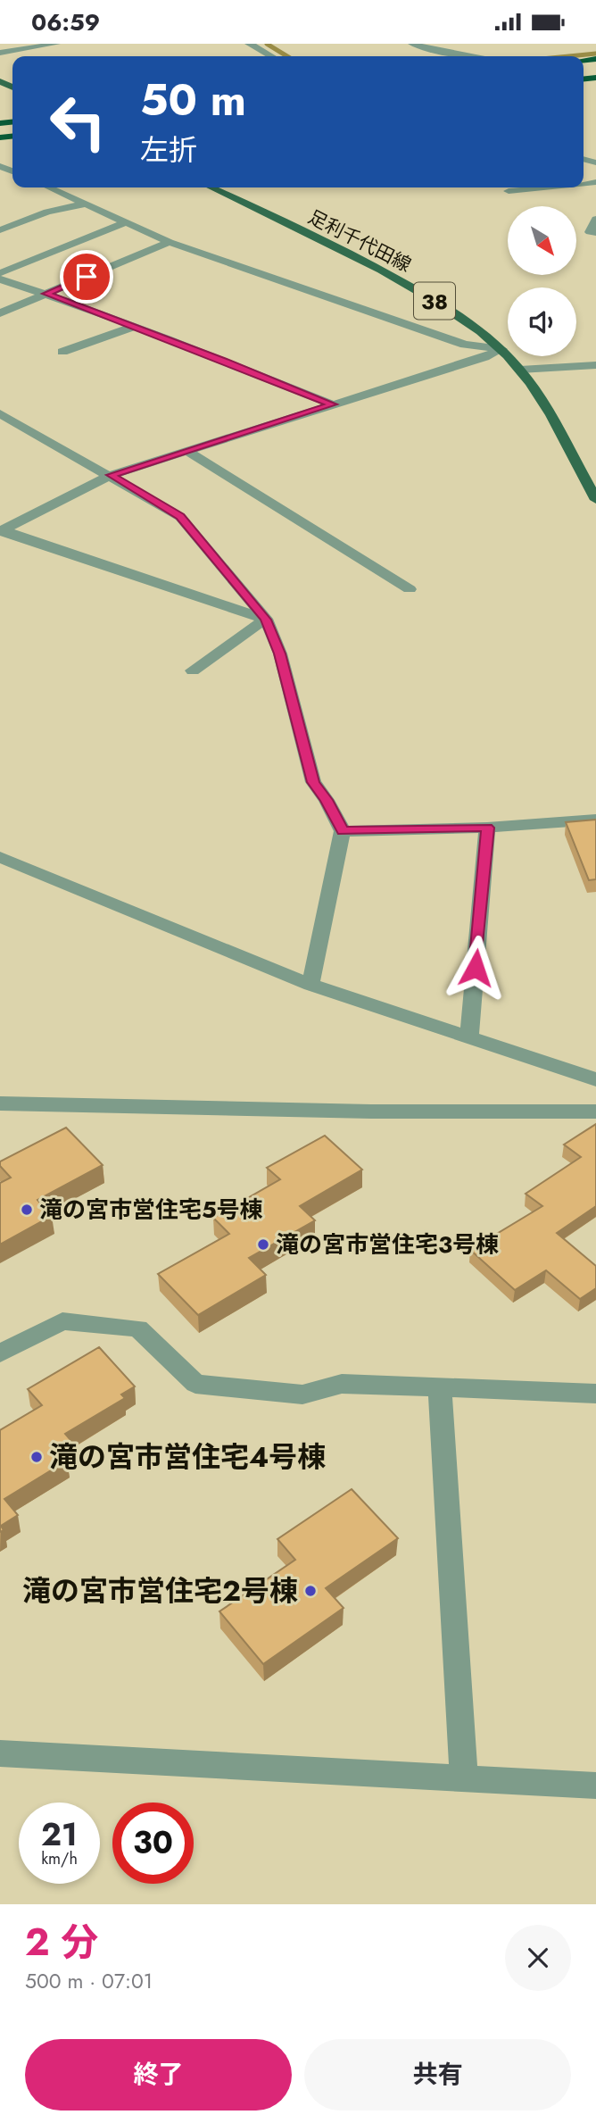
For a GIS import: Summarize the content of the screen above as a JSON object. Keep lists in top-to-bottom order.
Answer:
{
  "streets": {
    "main road": ["足利千代田線", "38"]
  },
  "places": [
    "滝の宮市営住宅5号棟",
    "滝の宮市営住宅3号棟",
    "滝の宮市営住宅4号棟",
    "滝の宮市営住宅2号棟"
  ],
  "north": "bottom right",
  "page": {
    "status": "06:59",
    "turn": ["50 m", "左折"],
    "speed": "21 km/h",
    "limit": "30",
    "heading": ["2 分", "500 m · 07:01"],
    "buttons": ["終了", "共有"]
  }
}
